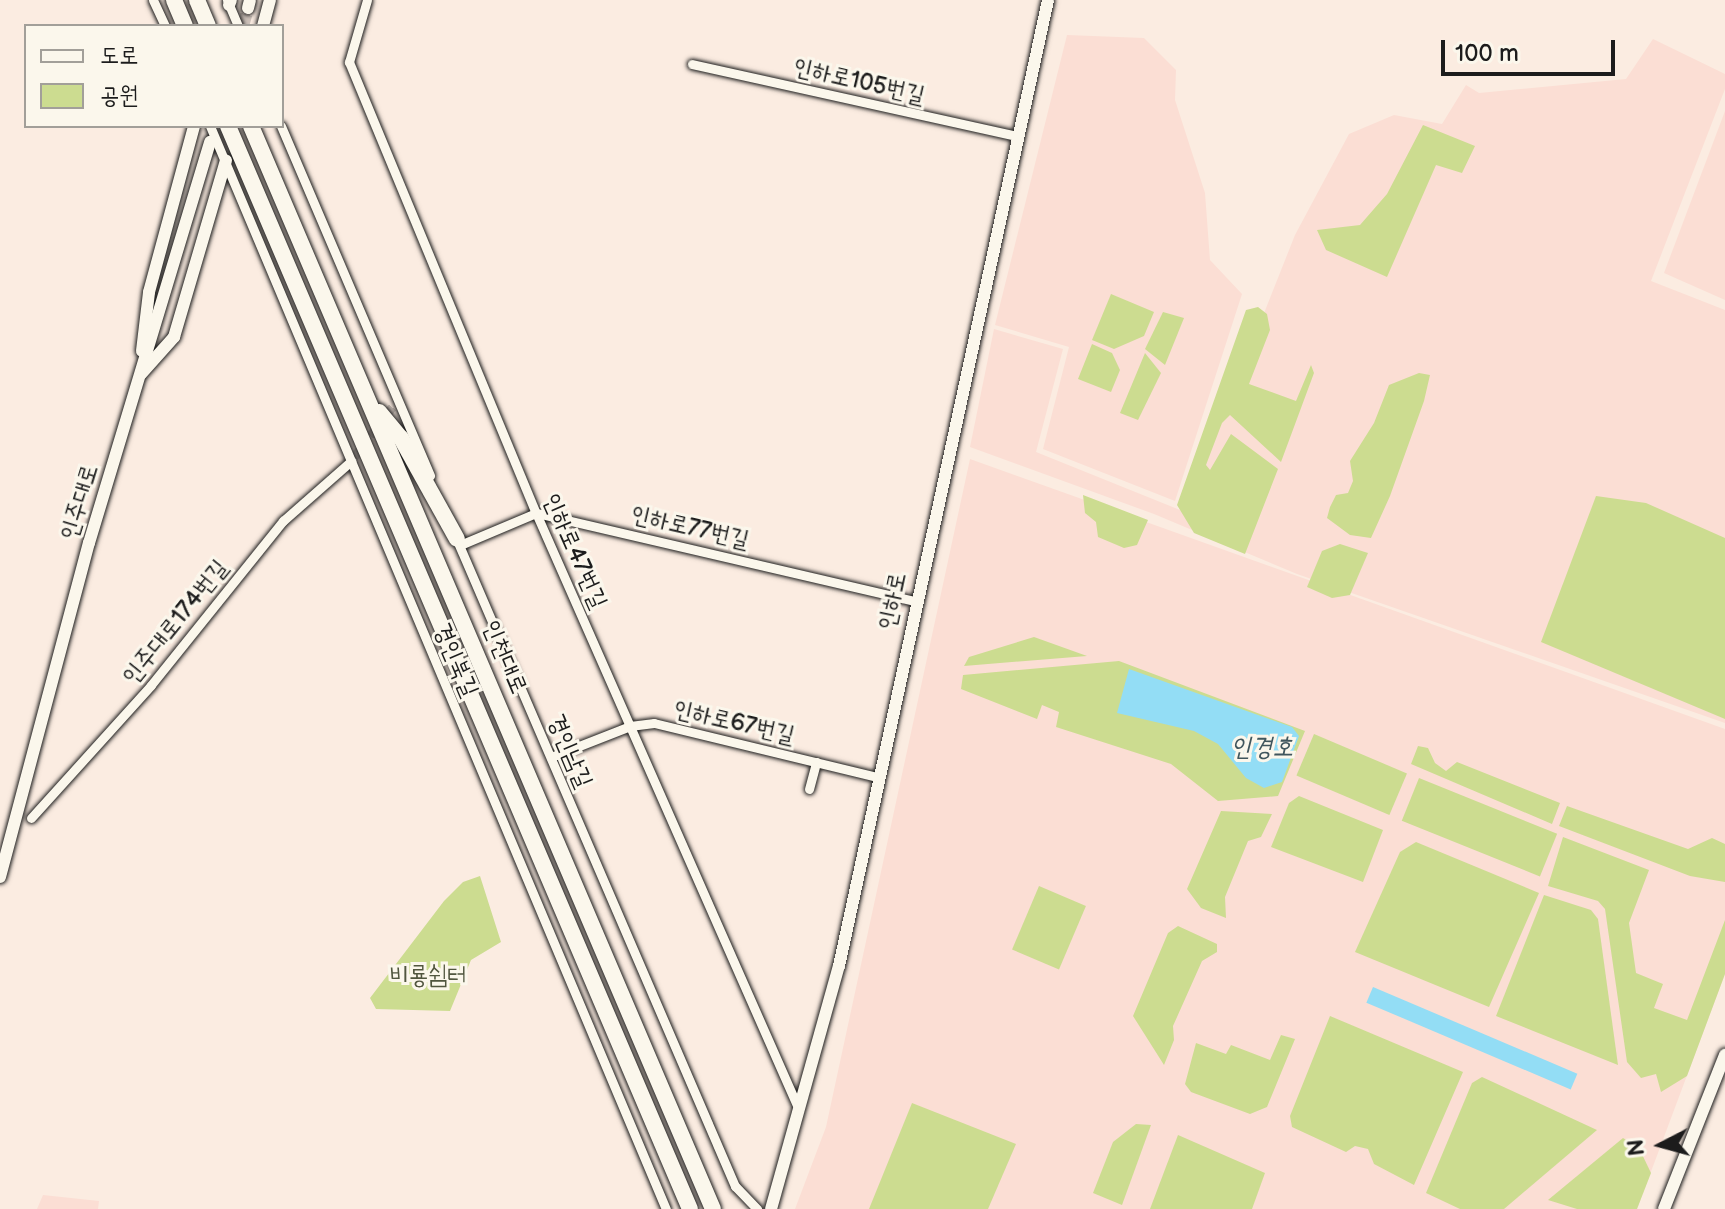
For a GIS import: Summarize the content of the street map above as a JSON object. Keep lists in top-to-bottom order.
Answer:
{
  "streets": {
    "highway": ["인천대로"],
    "main road": ["인주대로", "인하로"],
    "street": [
      "인하로105번길",
      "인하로77번길",
      "인하로47번길",
      "인주대로174번길",
      "경인북길",
      "인하로67번길",
      "경인남길"
    ]
  },
  "crossings": [
    ["인하로105번길", "인하로"],
    ["인주대로", "인주대로174번길"],
    ["인하로77번길", "인하로47번길"],
    ["인하로77번길", "인하로"],
    ["인하로47번길", "인하로"],
    ["인하로47번길", "인하로67번길"],
    ["인하로", "인하로67번길"],
    ["인주대로174번길", "경인북길"],
    ["인하로67번길", "경인남길"]
  ],
  "water": ["인경호"],
  "parks": ["비룡쉼터"],
  "legend": ["도로", "공원"],
  "scale_bar": "100 m",
  "north": "left"
}
